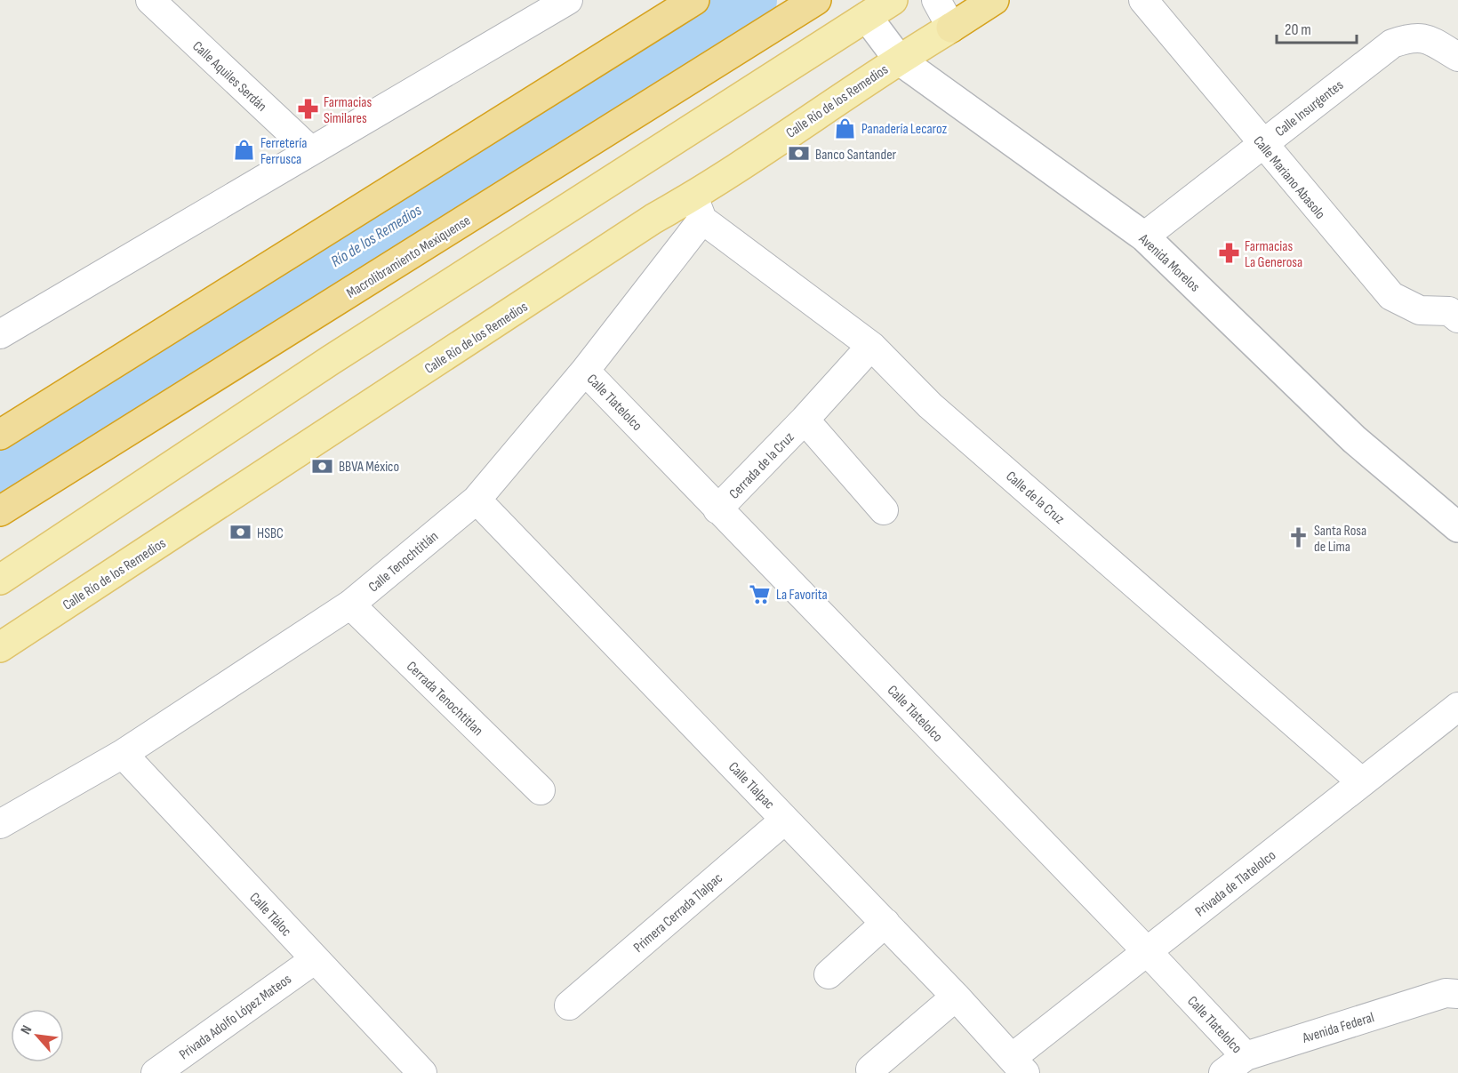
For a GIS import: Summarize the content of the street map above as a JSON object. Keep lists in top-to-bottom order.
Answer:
{
  "streets": {
    "highway": ["Macrolibramiento Mexiquense"],
    "main road": ["Calle Río de los Remedios"],
    "street": [
      "Calle Aquiles Serdán",
      "Calle Insurgentes",
      "Calle Mariano Abasolo",
      "Avenida Morelos",
      "Calle Tlatelolco",
      "Cerrada de la Cruz",
      "Calle de la Cruz",
      "Calle Tenochtitlán",
      "Cerrada Tenochtitlan",
      "Calle Tlalpac",
      "Privada de Tlatelolco",
      "Primera Cerrada Tlalpac",
      "Calle Tláloc",
      "Privada Adolfo López Mateos",
      "Avenida Federal"
    ]
  },
  "crossings": [
    ["Calle Río de los Remedios", "Avenida Morelos"],
    ["Calle Río de los Remedios", "Calle de la Cruz"],
    ["Calle Río de los Remedios", "Calle Tenochtitlán"],
    ["Calle Insurgentes", "Calle Mariano Abasolo"],
    ["Calle Insurgentes", "Avenida Morelos"],
    ["Calle Tlatelolco", "Cerrada de la Cruz"],
    ["Calle Tlatelolco", "Calle Tenochtitlán"],
    ["Calle Tlatelolco", "Privada de Tlatelolco"],
    ["Calle Tlatelolco", "Avenida Federal"],
    ["Cerrada de la Cruz", "Calle de la Cruz"],
    ["Calle de la Cruz", "Calle Tenochtitlán"],
    ["Calle de la Cruz", "Privada de Tlatelolco"],
    ["Calle Tenochtitlán", "Cerrada Tenochtitlan"],
    ["Calle Tenochtitlán", "Calle Tlalpac"],
    ["Calle Tenochtitlán", "Calle Tláloc"],
    ["Calle Tlalpac", "Privada de Tlatelolco"],
    ["Calle Tlalpac", "Primera Cerrada Tlalpac"],
    ["Calle Tláloc", "Privada Adolfo López Mateos"]
  ],
  "water": ["Río de los Remedios"],
  "places": {
    "pharmacy": ["Farmacias Similares", "Farmacias La Generosa"],
    "shop": ["Panadería Lecaroz", "Ferretería Ferrusca"],
    "bank": ["Banco Santander", "BBVA México", "HSBC"],
    "church": ["Santa Rosa de Lima"],
    "supermarket": ["La Favorita"]
  },
  "scale_bar": "20 m",
  "north": "top left"
}
